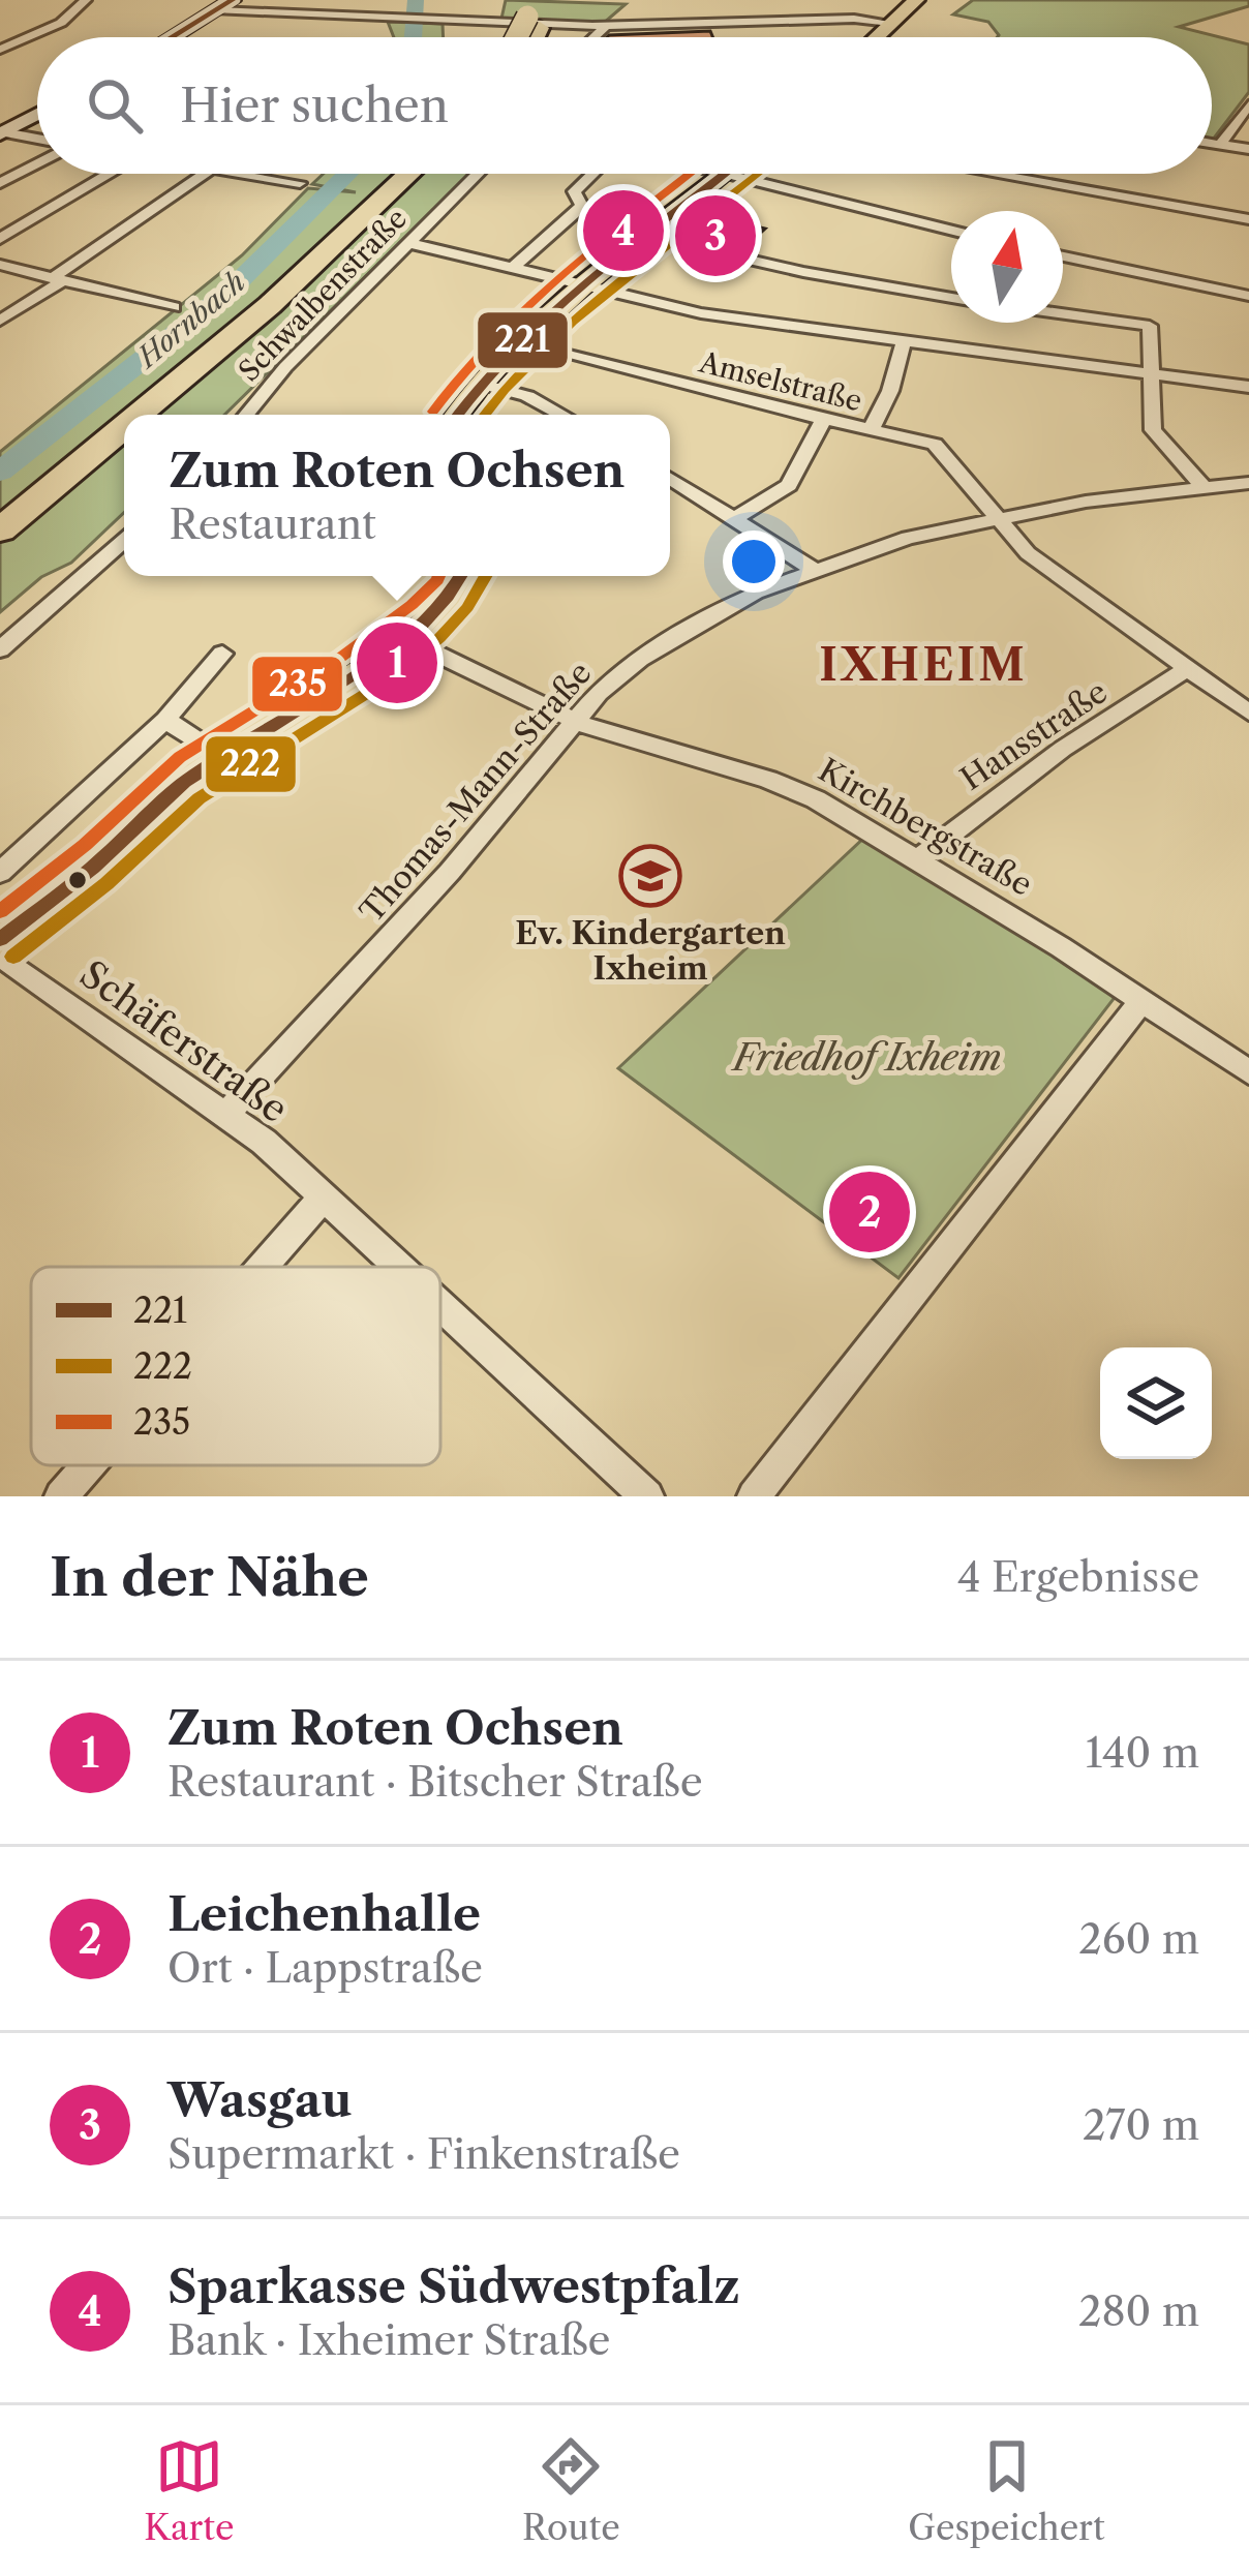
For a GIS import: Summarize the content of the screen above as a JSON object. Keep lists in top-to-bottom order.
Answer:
{
  "streets": {
    "street": [
      "Schwalbenstraße",
      "Amselstraße",
      "Hansstraße",
      "Thomas-Mann-Straße",
      "Kirchbergstraße",
      "Schäferstraße"
    ]
  },
  "crossings": [
    ["Amselstraße", "Hansstraße"],
    ["Amselstraße", "Thomas-Mann-Straße"],
    ["Hansstraße", "Kirchbergstraße"],
    ["Thomas-Mann-Straße", "Kirchbergstraße"],
    ["Thomas-Mann-Straße", "Schäferstraße"]
  ],
  "districts": ["IXHEIM"],
  "water": ["Hornbach"],
  "parks": ["Friedhof Ixheim"],
  "places": {
    "school or university": ["Ev. Kindergarten Ixheim"]
  },
  "lines": ["transit line 221", "transit line 222", "transit line 235"],
  "legend": ["221", "222", "235"],
  "north": "top",
  "page": {
    "search": "Hier suchen",
    "pins": [
      "4",
      "3",
      "1",
      "2"
    ],
    "popup": ["Zum Roten Ochsen", "Restaurant"],
    "heading": ["In der Nähe", "4 Ergebnisse"],
    "list": [
      {
        "mark": "1",
        "name": "Zum Roten Ochsen",
        "note": "Restaurant · Bitscher Straße",
        "value": "140 m"
      },
      {
        "mark": "2",
        "name": "Leichenhalle",
        "note": "Ort · Lappstraße",
        "value": "260 m"
      },
      {
        "mark": "3",
        "name": "Wasgau",
        "note": "Supermarkt · Finkenstraße",
        "value": "270 m"
      },
      {
        "mark": "4",
        "name": "Sparkasse Südwestpfalz",
        "note": "Bank · Ixheimer Straße",
        "value": "280 m"
      }
    ],
    "nav": ["Karte", "Route", "Gespeichert"]
  }
}
